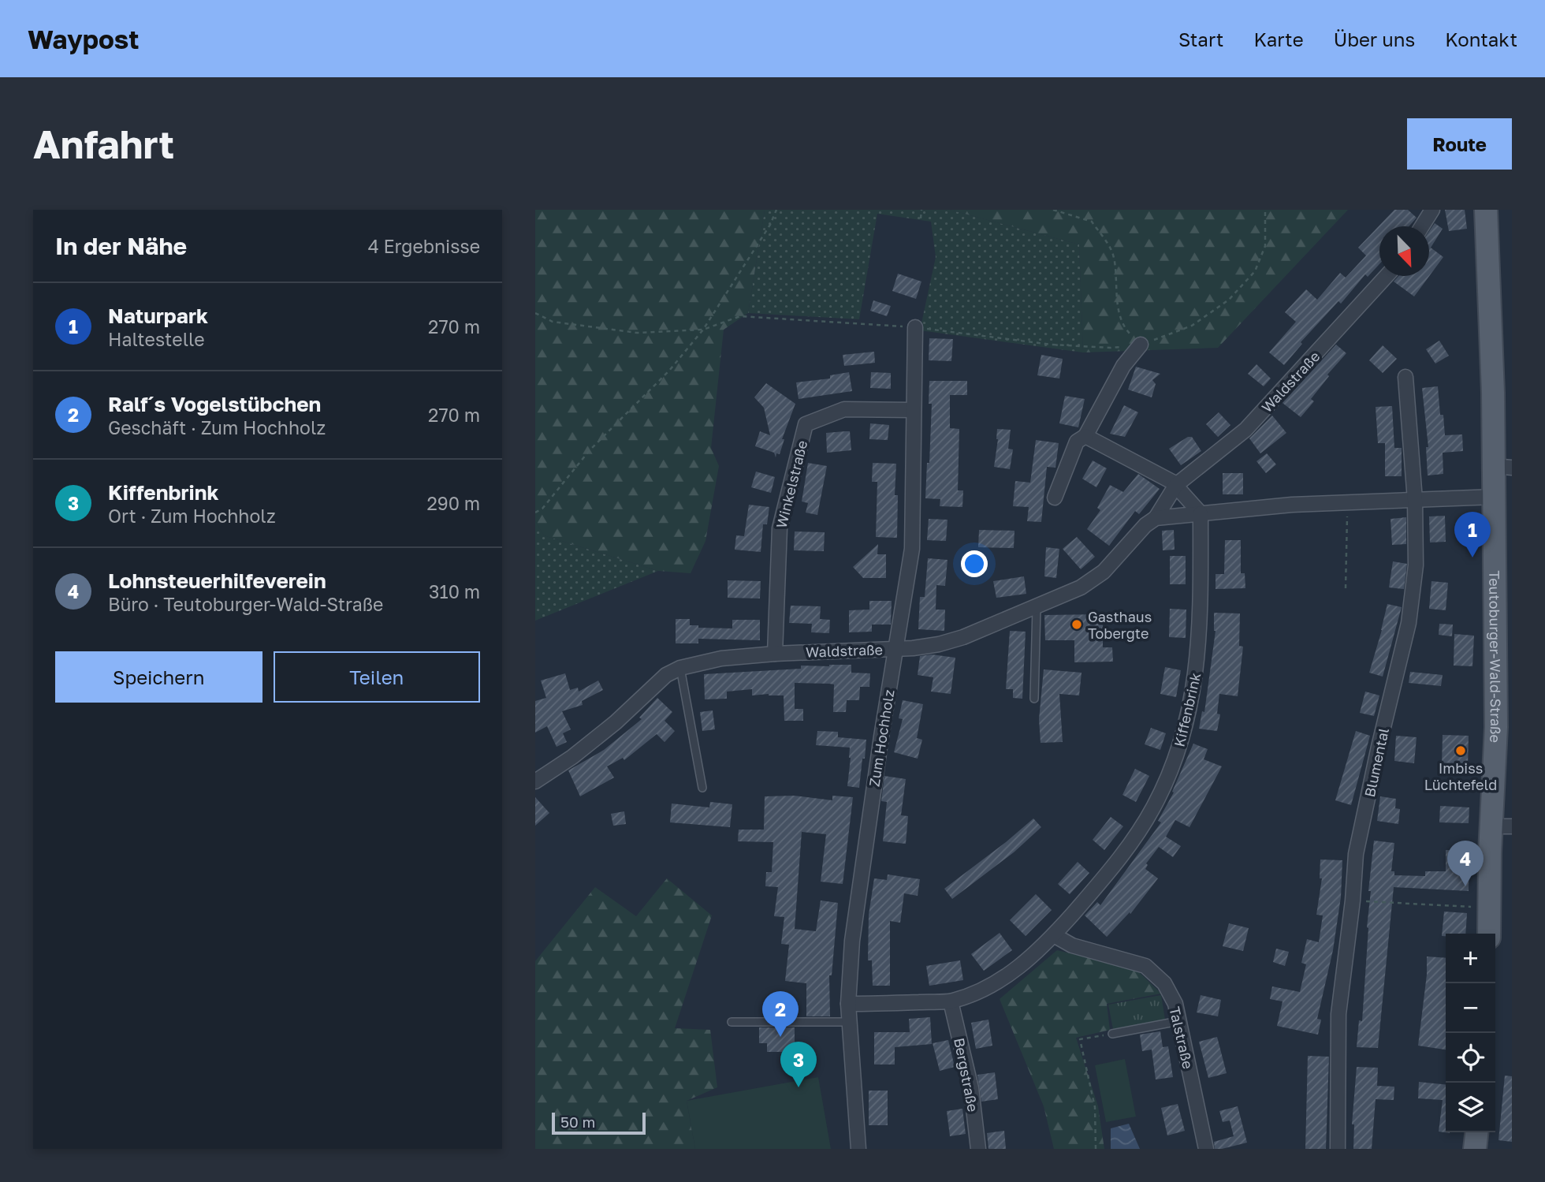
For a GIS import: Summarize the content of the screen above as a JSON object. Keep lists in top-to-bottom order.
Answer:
{
  "streets": {
    "main road": ["Teutoburger-Wald-Straße"],
    "street": [
      "Waldstraße",
      "Winkelstraße",
      "Kiffenbrink",
      "Zum Hochholz",
      "Blumental",
      "Talstraße",
      "Bergstraße"
    ]
  },
  "crossings": [
    ["Waldstraße", "Winkelstraße"],
    ["Waldstraße", "Zum Hochholz"],
    ["Winkelstraße", "Zum Hochholz"],
    ["Kiffenbrink", "Zum Hochholz"],
    ["Kiffenbrink", "Talstraße"],
    ["Kiffenbrink", "Bergstraße"]
  ],
  "places": ["Gasthaus Tobergte", "Imbiss Lüchtefeld"],
  "scale_bar": "50 m",
  "north": "bottom right",
  "page": {
    "header": "Waypost",
    "nav": [
      "Start",
      "Karte",
      "Über uns",
      "Kontakt"
    ],
    "buttons": [
      "Route",
      ["Speichern", "Teilen"]
    ],
    "title": "Anfahrt",
    "heading": ["In der Nähe", "4 Ergebnisse"],
    "list": [
      {
        "mark": "1",
        "name": "Naturpark",
        "note": "Haltestelle",
        "value": "270 m"
      },
      {
        "mark": "2",
        "name": "Ralf´s Vogelstübchen",
        "note": "Geschäft · Zum Hochholz",
        "value": "270 m"
      },
      {
        "mark": "3",
        "name": "Kiffenbrink",
        "note": "Ort · Zum Hochholz",
        "value": "290 m"
      },
      {
        "mark": "4",
        "name": "Lohnsteuerhilfeverein",
        "note": "Büro · Teutoburger-Wald-Straße",
        "value": "310 m"
      }
    ],
    "pins": [
      "1",
      "4",
      "2",
      "3"
    ],
    "map_buttons": ["+", "−"],
    "scale": "50 m"
  }
}
